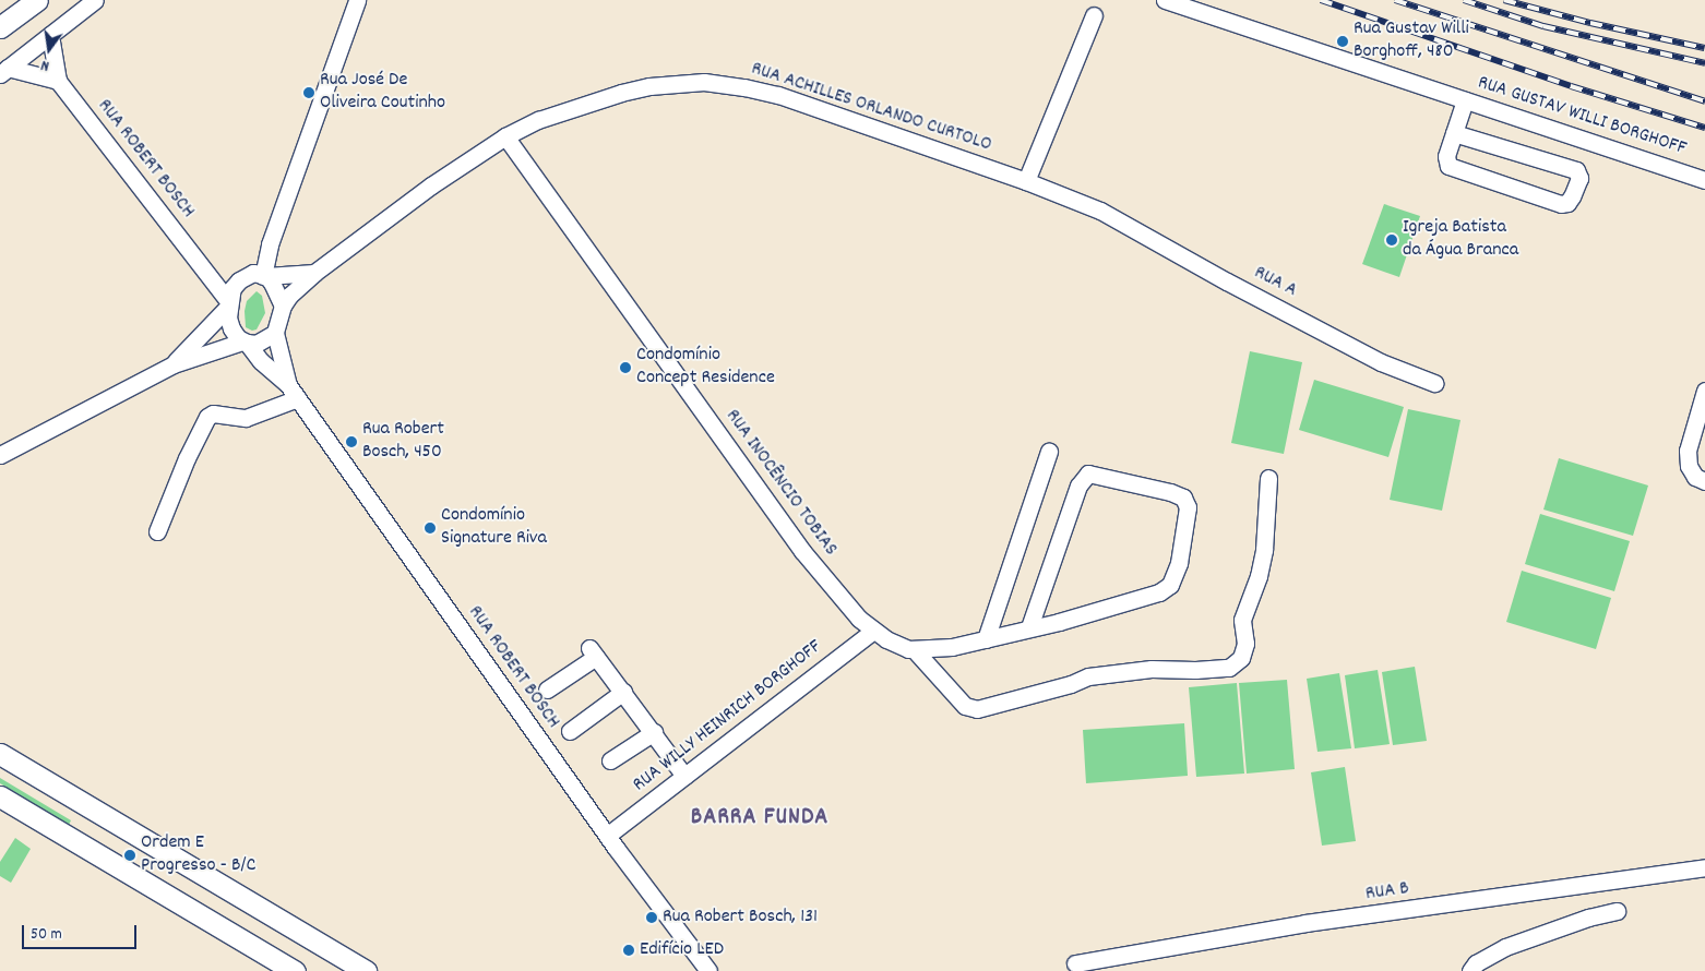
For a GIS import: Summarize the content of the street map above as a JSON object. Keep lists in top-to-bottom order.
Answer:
{
  "streets": {
    "street": [
      "RUA ACHILLES ORLANDO CURTOLO",
      "RUA GUSTAV WILLI BORGHOFF",
      "RUA ROBERT BOSCH",
      "RUA A",
      "RUA INOCÊNCIO TOBIAS",
      "RUA WILLY HEINRICH BORGHOFF",
      "RUA B"
    ]
  },
  "crossings": [
    ["RUA ACHILLES ORLANDO CURTOLO", "RUA ROBERT BOSCH"],
    ["RUA ACHILLES ORLANDO CURTOLO", "RUA A"],
    ["RUA ACHILLES ORLANDO CURTOLO", "RUA INOCÊNCIO TOBIAS"],
    ["RUA ROBERT BOSCH", "RUA WILLY HEINRICH BORGHOFF"],
    ["RUA INOCÊNCIO TOBIAS", "RUA WILLY HEINRICH BORGHOFF"]
  ],
  "districts": ["BARRA FUNDA"],
  "places": [
    "Rua Gustav Willi Borghoff, 480",
    "Rua José De Oliveira Coutinho",
    "Igreja Batista da Água Branca",
    "Condomínio Concept Residence",
    "Rua Robert Bosch, 450",
    "Condomínio Signature Riva",
    "Ordem E Progresso - B/C",
    "Rua Robert Bosch, 131",
    "Edifício LED"
  ],
  "scale_bar": "50 m",
  "north": "bottom"
}
